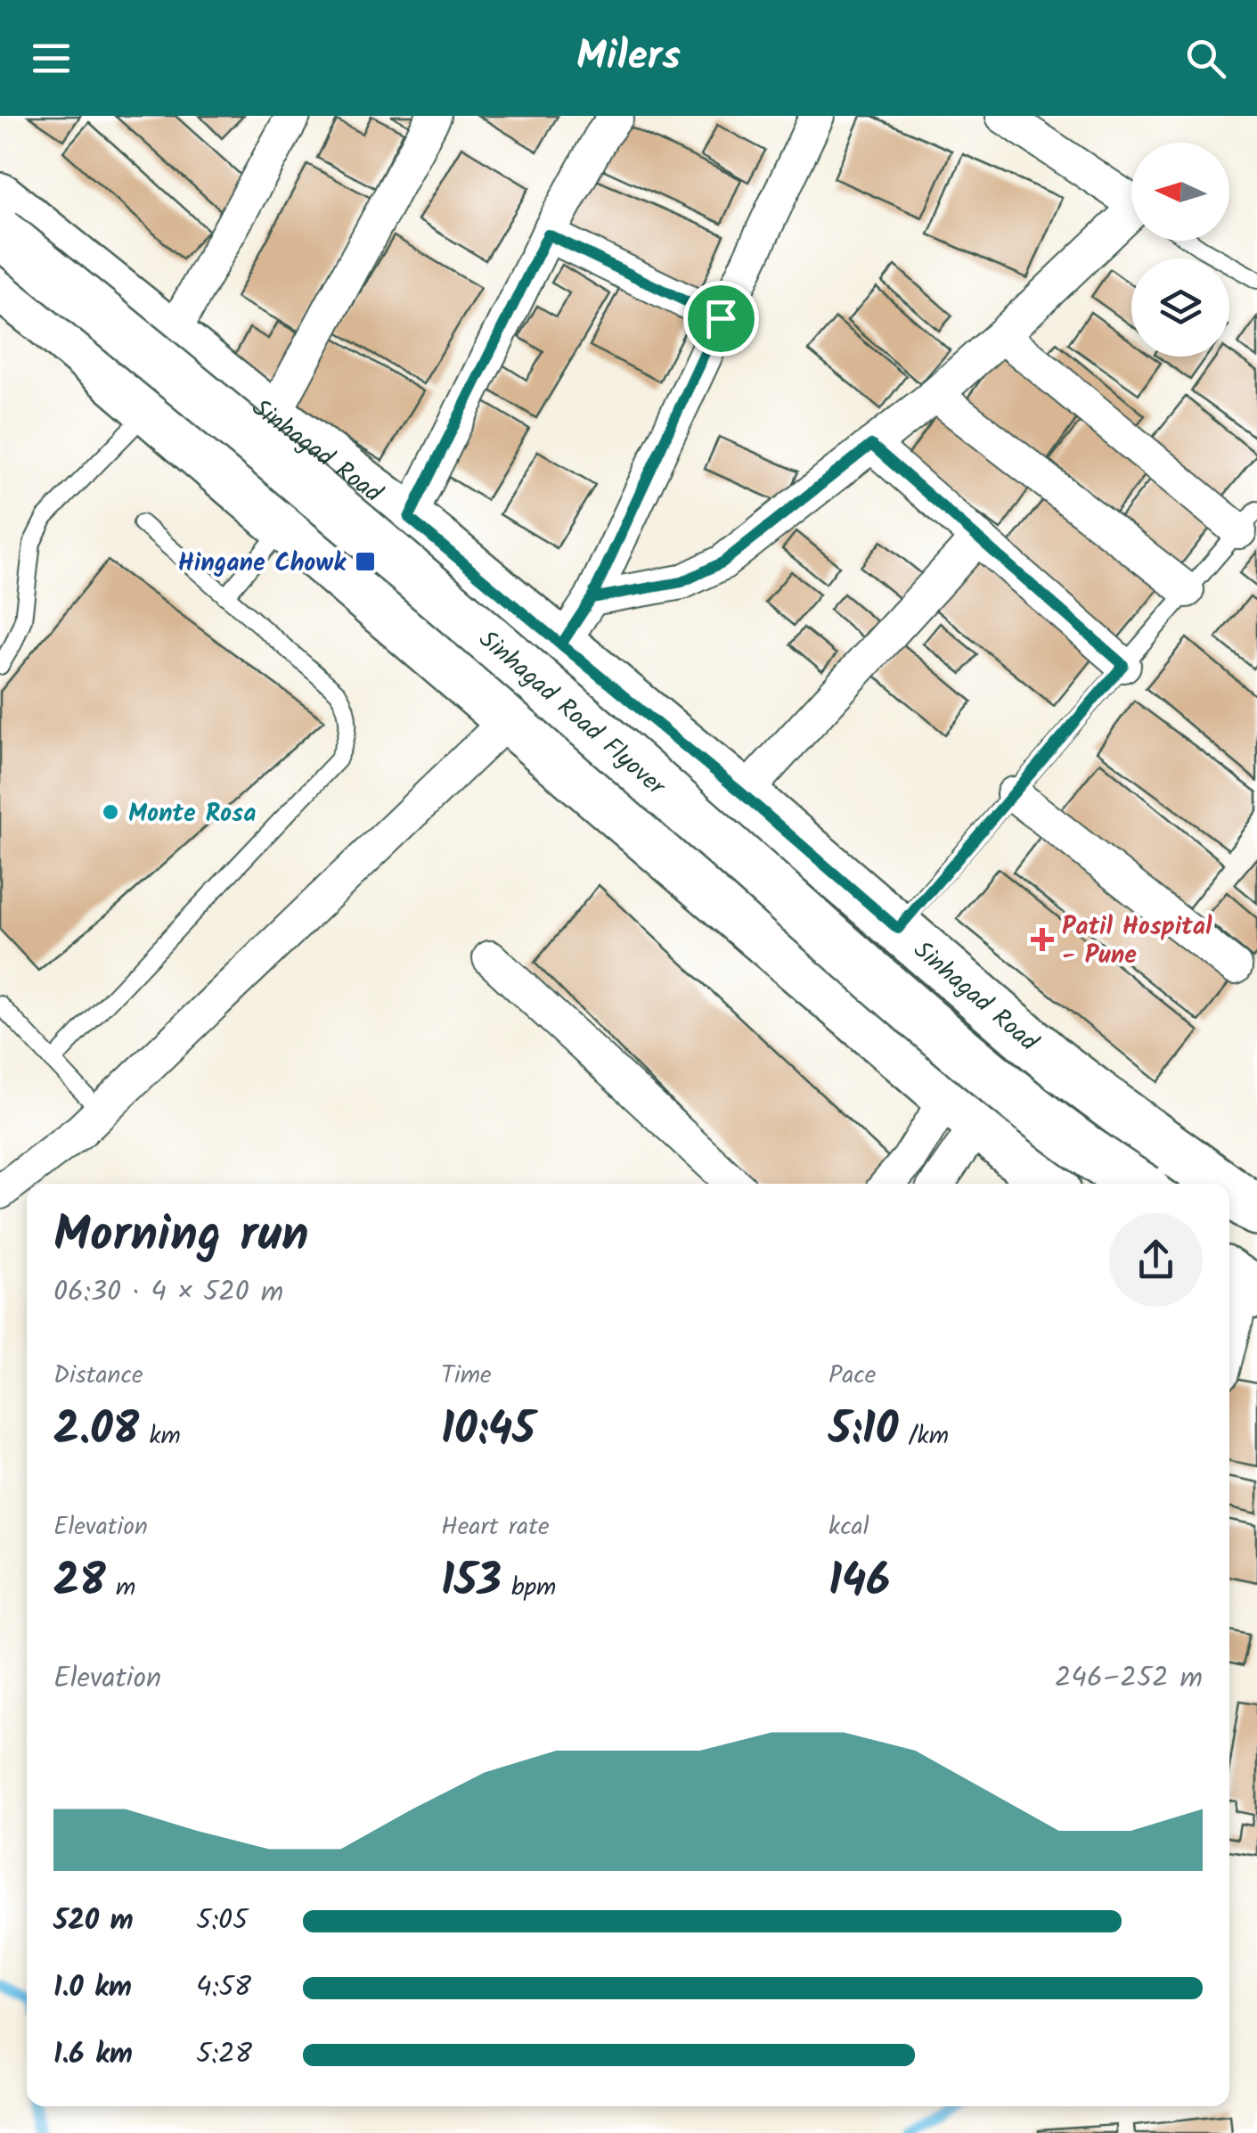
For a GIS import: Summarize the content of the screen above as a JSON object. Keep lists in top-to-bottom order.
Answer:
{
  "streets": {
    "main road": ["Sinhagad Road", "Sinhagad Road Flyover"]
  },
  "places": {
    "transit": ["Hingane Chowk"],
    "other": ["Monte Rosa"],
    "health": ["Patil Hospital - Pune"]
  },
  "north": "left",
  "page": {
    "header": "Milers",
    "heading": ["Morning run", "06:30 · 4 × 520 m"],
    "stats": [
      ["Distance", "2.08 km"],
      ["Time", "10:45"],
      ["Pace", "5:10 /km"],
      ["Elevation", "28 m"],
      ["Heart rate", "153 bpm"],
      ["kcal", "146"]
    ],
    "chart": ["Elevation", "246–252 m"],
    "list": [
      {
        "name": "520 m",
        "note": "5:05"
      },
      {
        "name": "1.0 km",
        "note": "4:58"
      },
      {
        "name": "1.6 km",
        "note": "5:28"
      }
    ]
  }
}
